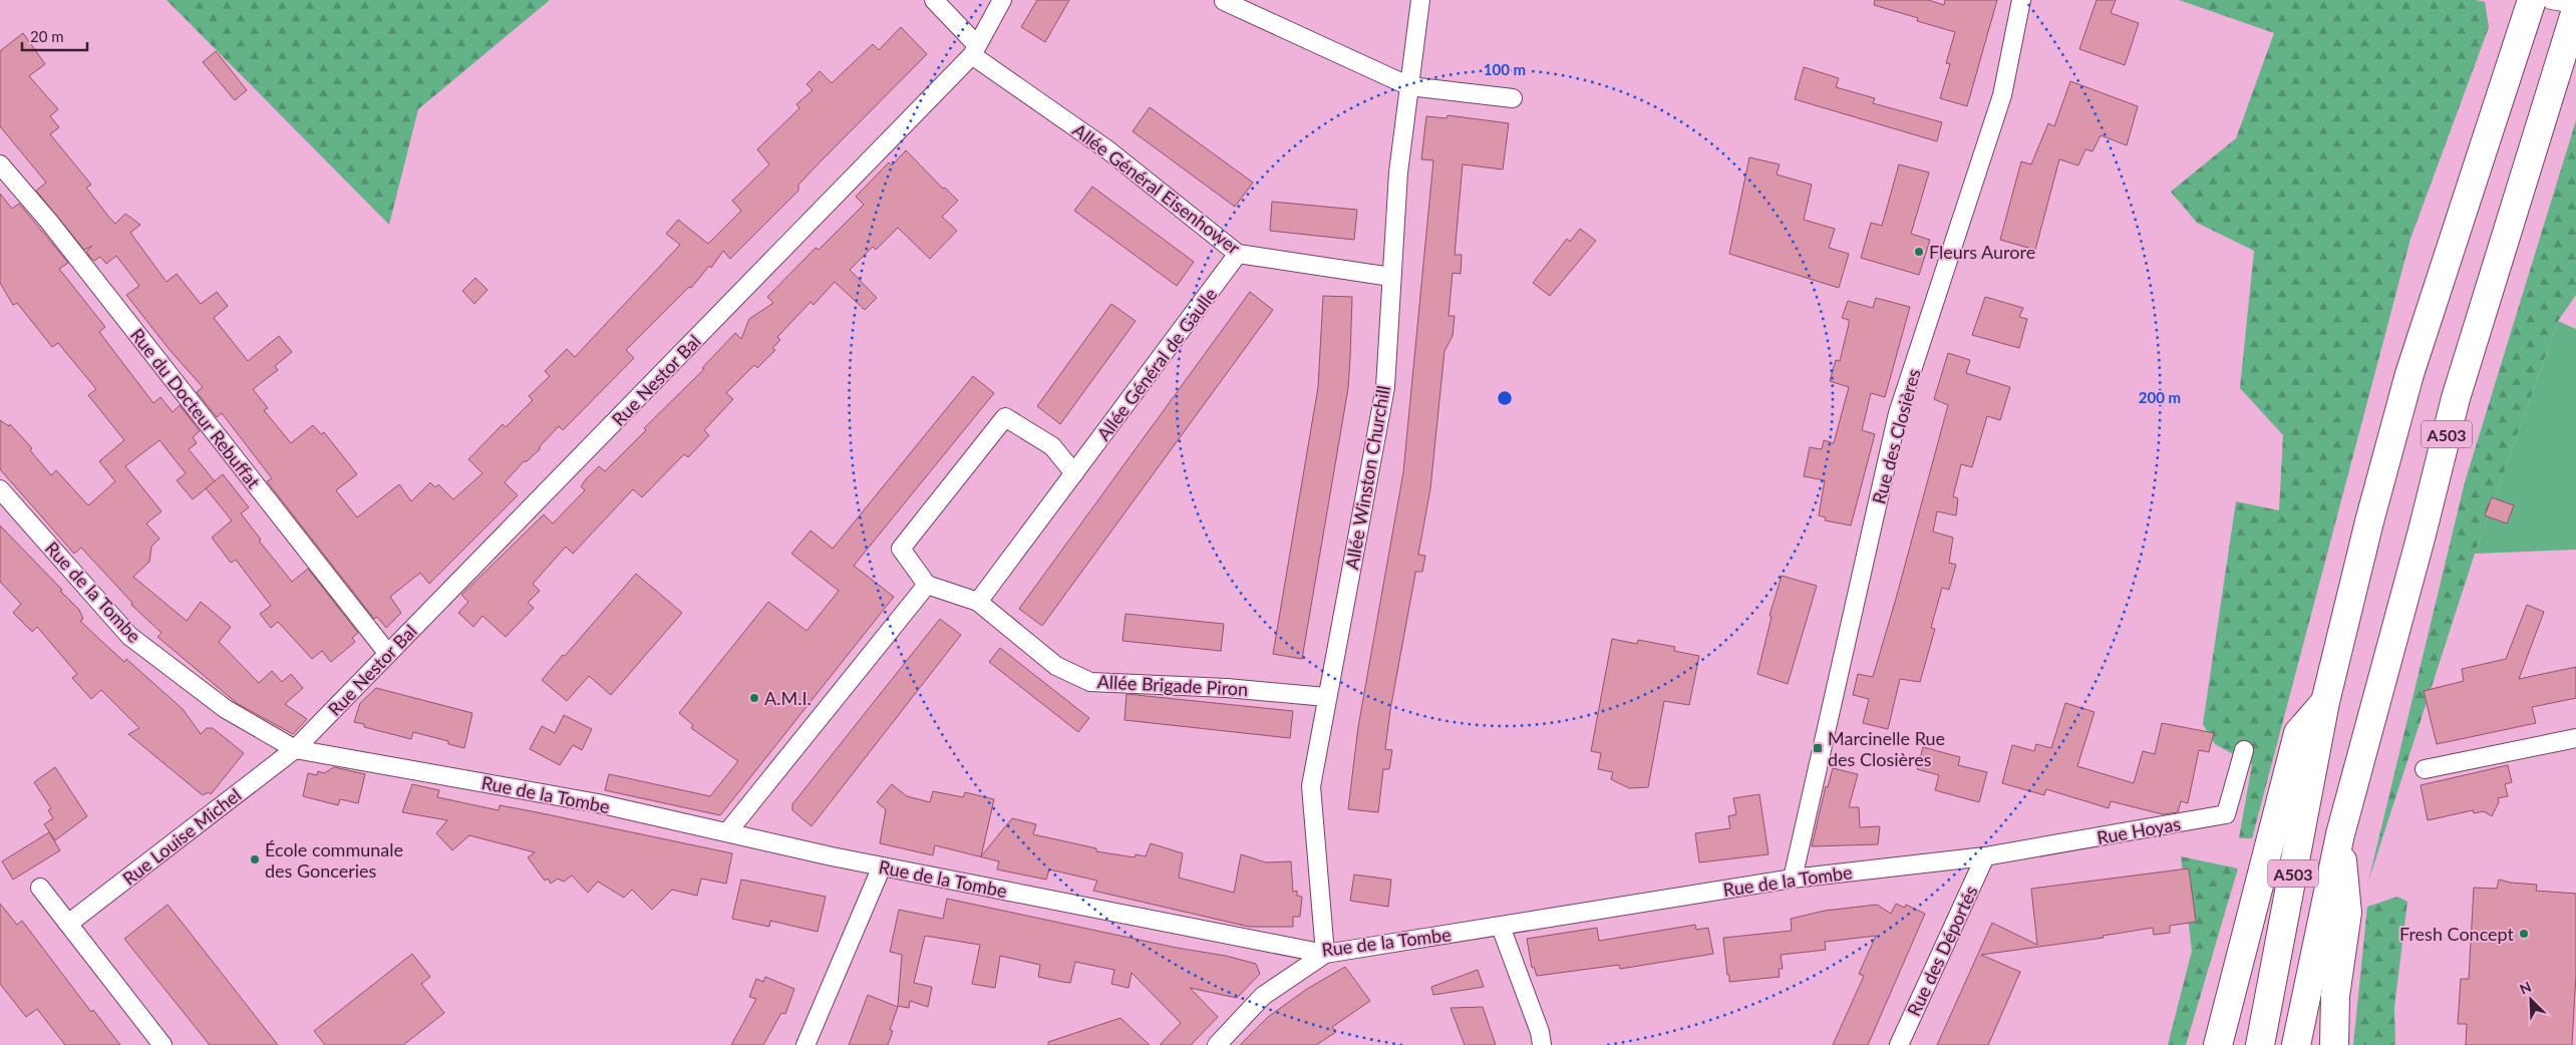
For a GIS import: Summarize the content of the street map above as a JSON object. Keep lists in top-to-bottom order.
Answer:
{
  "streets": {
    "highway": ["A503"],
    "street": [
      "Allée Général Eisenhower",
      "Allée Général de Gaulle",
      "Rue Nestor Bal",
      "Rue du Docteur Rebuffat",
      "Rue des Closières",
      "Allée Winston Churchill",
      "Rue de la Tombe",
      "Allée Brigade Piron",
      "Rue Hoyas",
      "Rue Louise Michel",
      "Rue des Déportés"
    ]
  },
  "crossings": [
    ["Allée Général Eisenhower", "Allée Général de Gaulle"],
    ["Allée Général Eisenhower", "Rue Nestor Bal"],
    ["Allée Général Eisenhower", "Allée Winston Churchill"],
    ["Allée Général de Gaulle", "Allée Brigade Piron"],
    ["Rue Nestor Bal", "Rue du Docteur Rebuffat"],
    ["Rue Nestor Bal", "Rue de la Tombe"],
    ["Rue Nestor Bal", "Rue Louise Michel"],
    ["Rue des Closières", "Rue de la Tombe"],
    ["Allée Winston Churchill", "Rue de la Tombe"],
    ["Allée Winston Churchill", "Allée Brigade Piron"],
    ["Rue de la Tombe", "Rue Hoyas"],
    ["Rue de la Tombe", "Rue Louise Michel"],
    ["Rue de la Tombe", "Rue des Déportés"],
    ["Rue Hoyas", "Rue des Déportés"]
  ],
  "places": {
    "other": [
      "Fleurs Aurore",
      "A.M.I.",
      "École communale des Gonceries",
      "Fresh Concept"
    ],
    "transit": ["Marcinelle Rue des Closières"]
  },
  "scale_bar": "20 m",
  "north": "top left",
  "rings": ["100 m", "200 m"]
}
